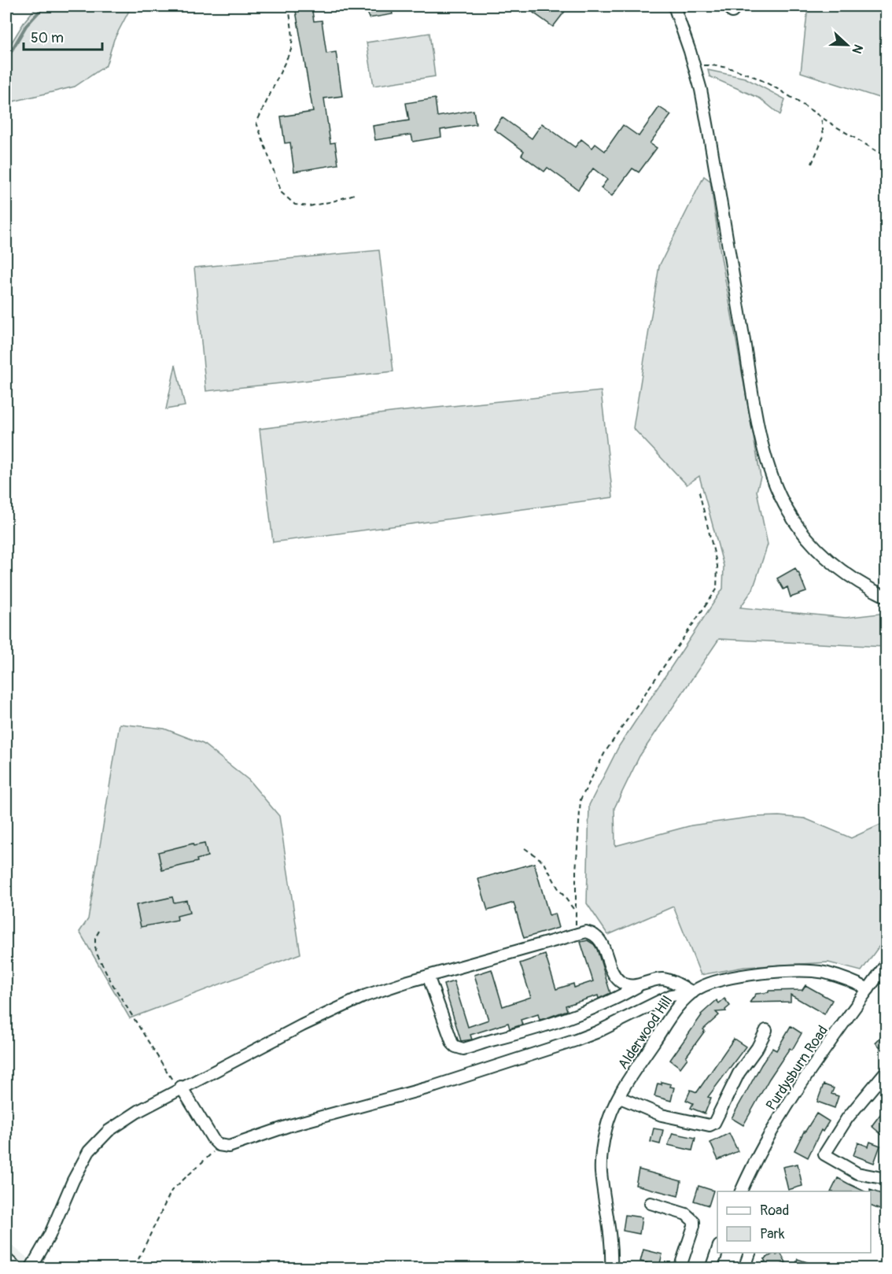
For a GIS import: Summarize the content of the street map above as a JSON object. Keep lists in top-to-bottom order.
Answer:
{
  "streets": {
    "street": ["Alderwood Hill", "Purdysburn Road"]
  },
  "crossings": [
    ["Alderwood Hill", "Purdysburn Road"]
  ],
  "legend": ["Road", "Park"],
  "scale_bar": "50 m",
  "north": "right"
}
